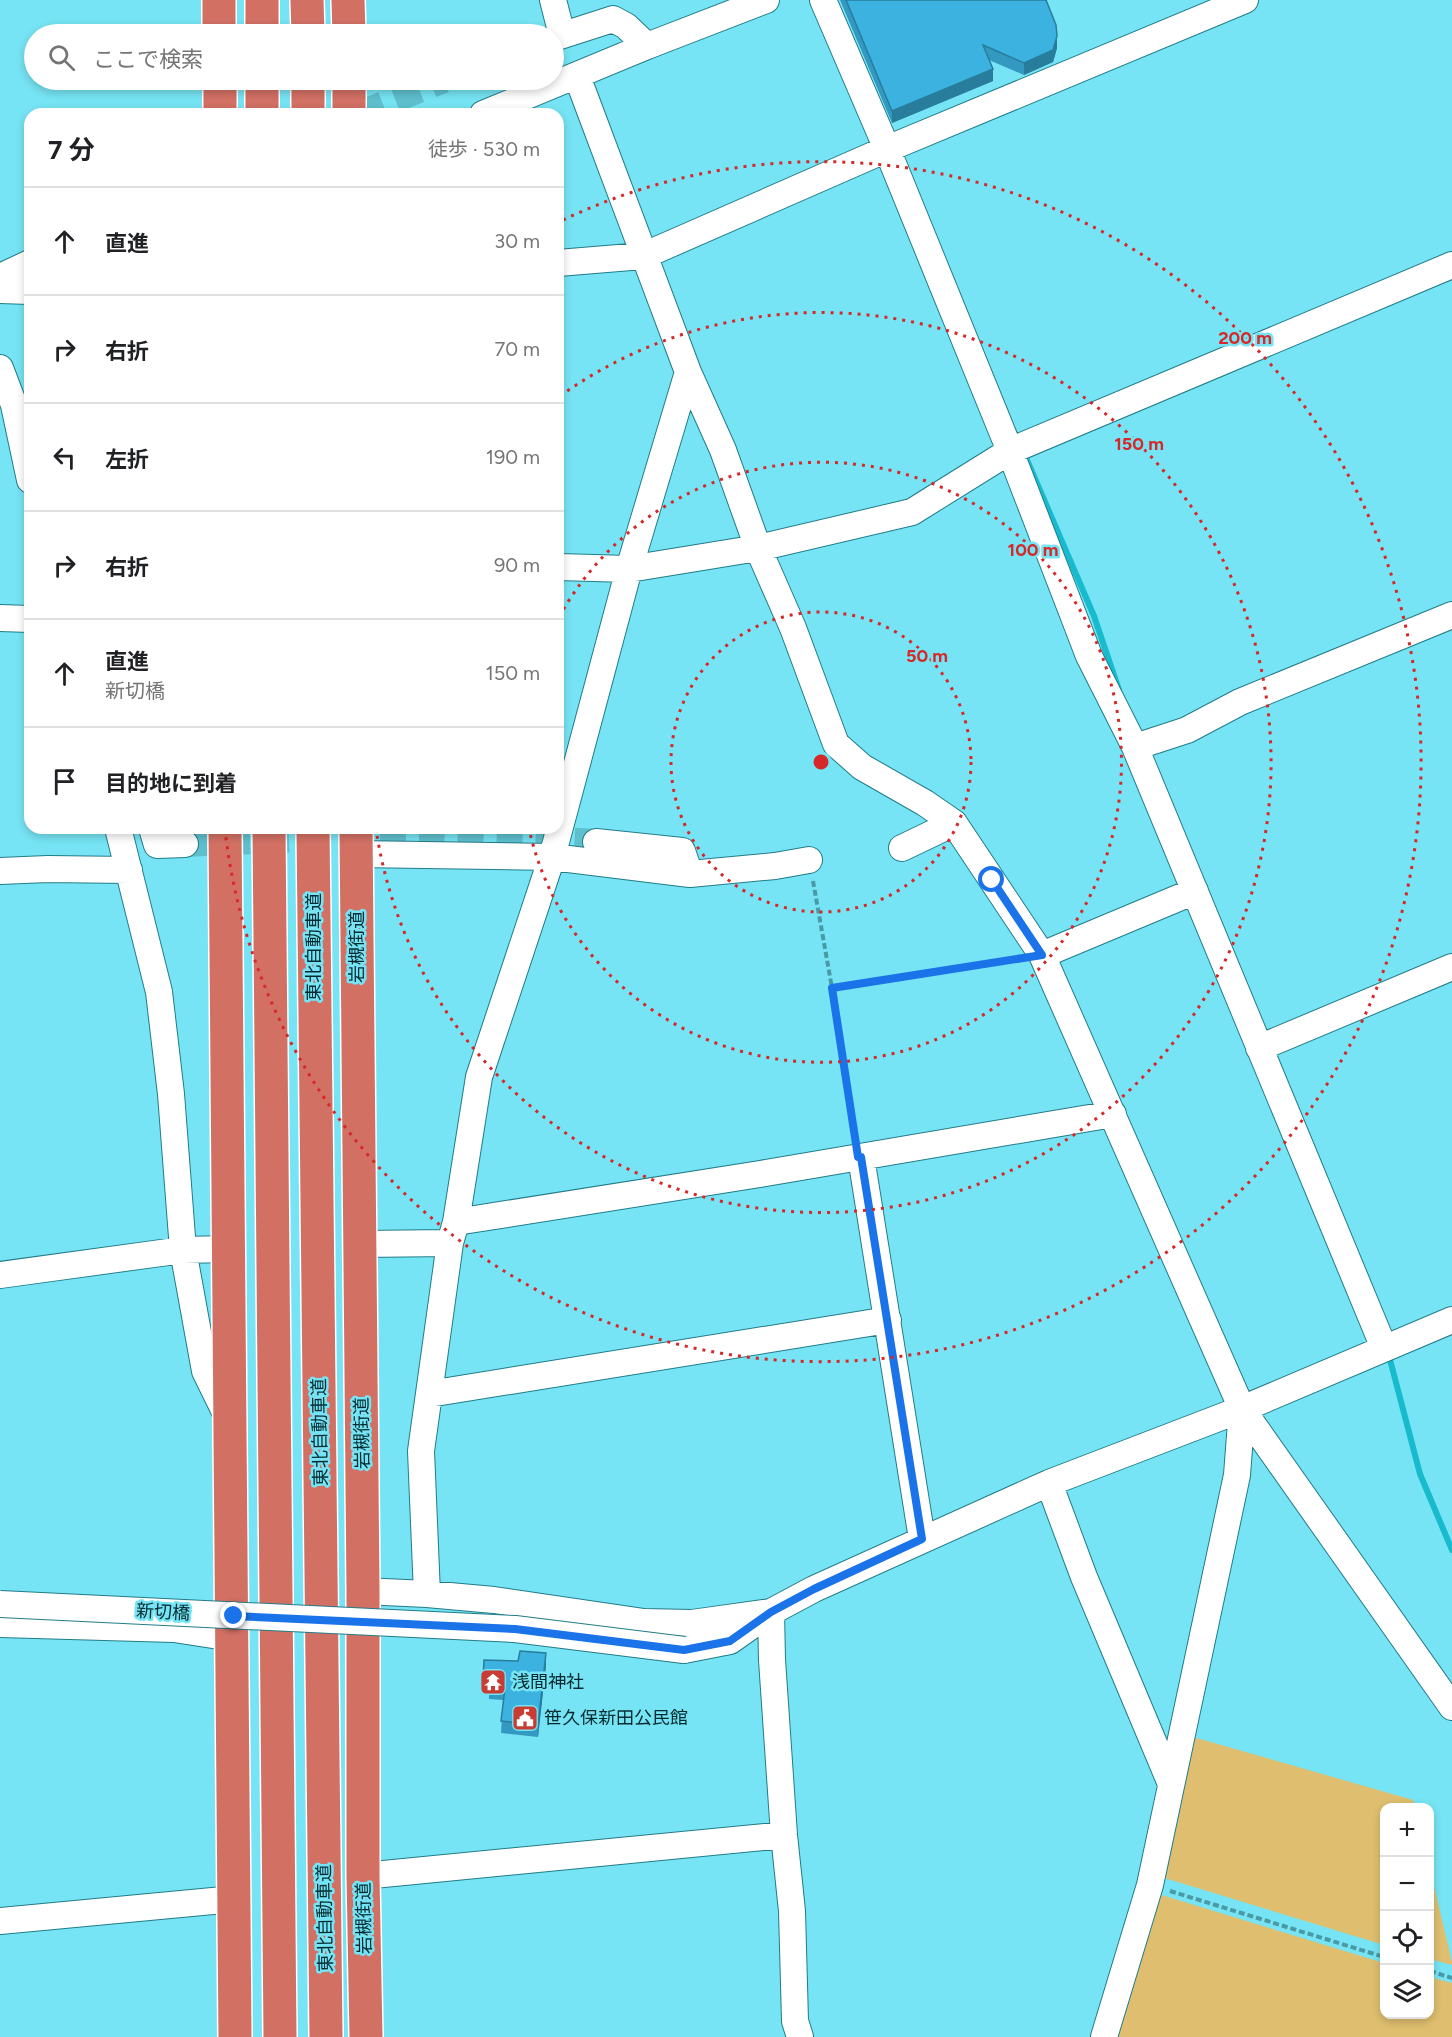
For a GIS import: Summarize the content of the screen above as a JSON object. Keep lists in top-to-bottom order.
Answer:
{
  "streets": {
    "highway": ["東北自動車道", "岩槻街道"],
    "street": ["新切橋"]
  },
  "places": {
    "temple": ["浅間神社"],
    "public building": ["笹久保新田公民館"]
  },
  "page": {
    "search": "ここで検索",
    "heading": ["7 分", "徒歩 · 530 m"],
    "list": [
      ["直進", "30 m"],
      ["右折", "70 m"],
      ["左折", "190 m"],
      ["右折", "90 m"],
      ["直進", "新切橋", "150 m"],
      "目的地に到着"
    ],
    "map_buttons": ["+", "−"]
  },
  "rings": [
    "200 m",
    "150 m",
    "100 m",
    "50 m"
  ]
}
